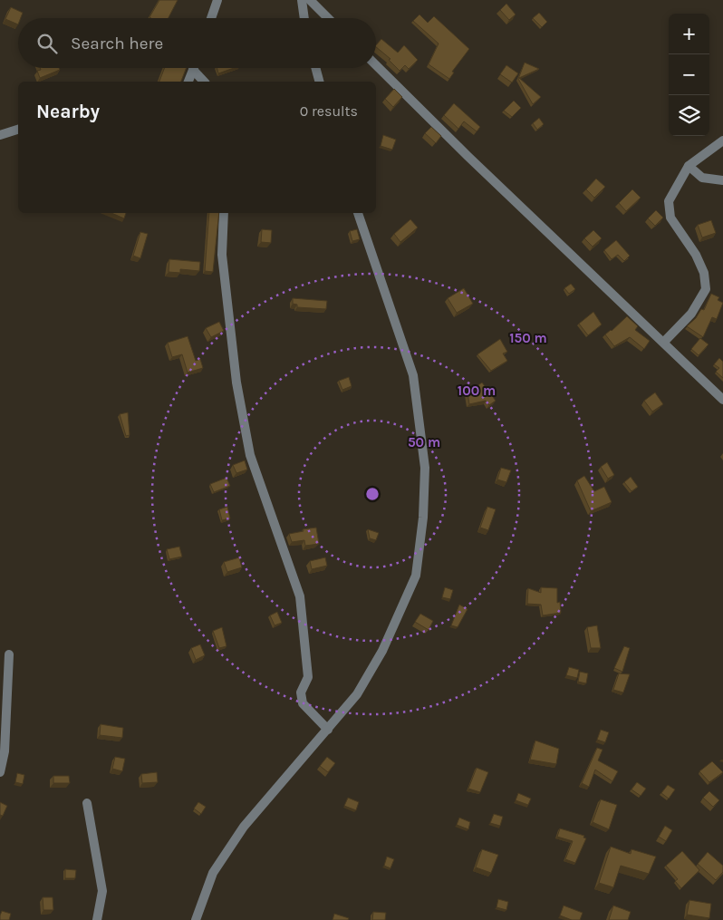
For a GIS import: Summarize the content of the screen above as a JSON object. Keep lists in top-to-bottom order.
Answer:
{
  "page": {
    "map_buttons": ["+", "−"],
    "search": "Search here",
    "heading": ["Nearby", "0 results"]
  },
  "rings": ["150 m", "100 m", "50 m"]
}
